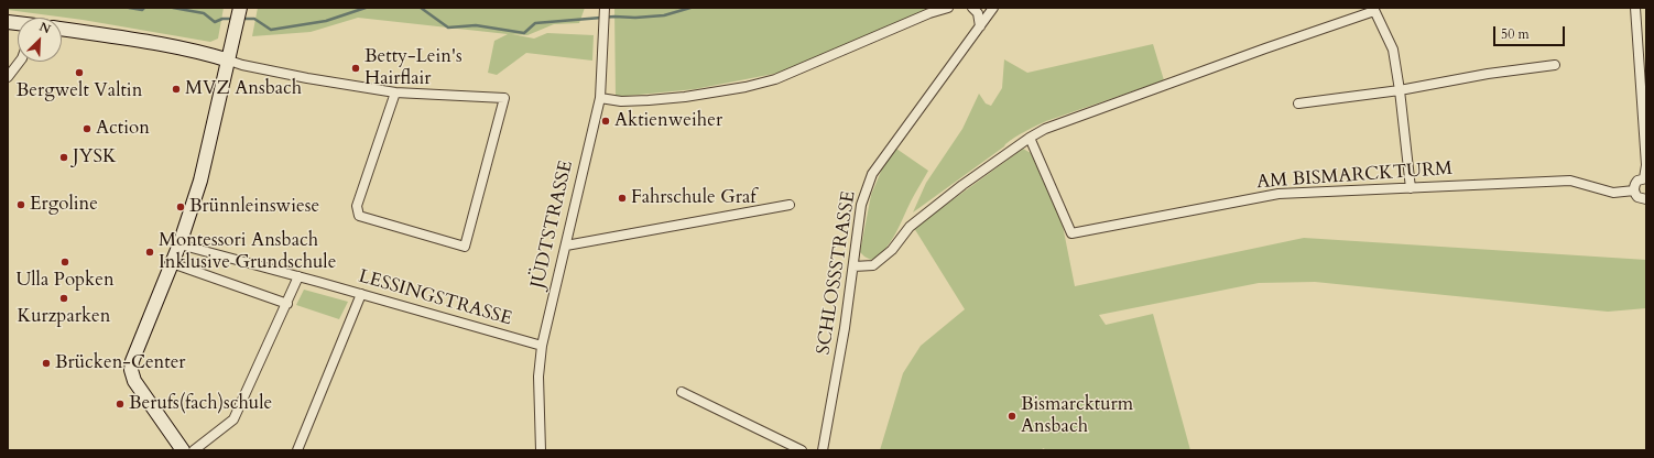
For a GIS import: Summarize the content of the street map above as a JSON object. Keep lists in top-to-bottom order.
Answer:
{
  "streets": {
    "street": [
      "AM BISMARCKTURM",
      "JÜDTSTRASSE",
      "SCHLOSSSTRASSE",
      "LESSINGSTRASSE"
    ]
  },
  "crossings": [
    ["JÜDTSTRASSE", "LESSINGSTRASSE"]
  ],
  "places": [
    "Betty-Lein's Hairflair",
    "Bergwelt Valtin",
    "MVZ Ansbach",
    "Aktienweiher",
    "Action",
    "JYSK",
    "Fahrschule Graf",
    "Ergoline",
    "Brünnleinswiese",
    "Montessori Ansbach Inklusive Grundschule",
    "Ulla Popken",
    "Kurzparken",
    "Brücken-Center",
    "Berufs(fach)schule",
    "Bismarckturm Ansbach"
  ],
  "scale_bar": "50 m",
  "north": "top right"
}
